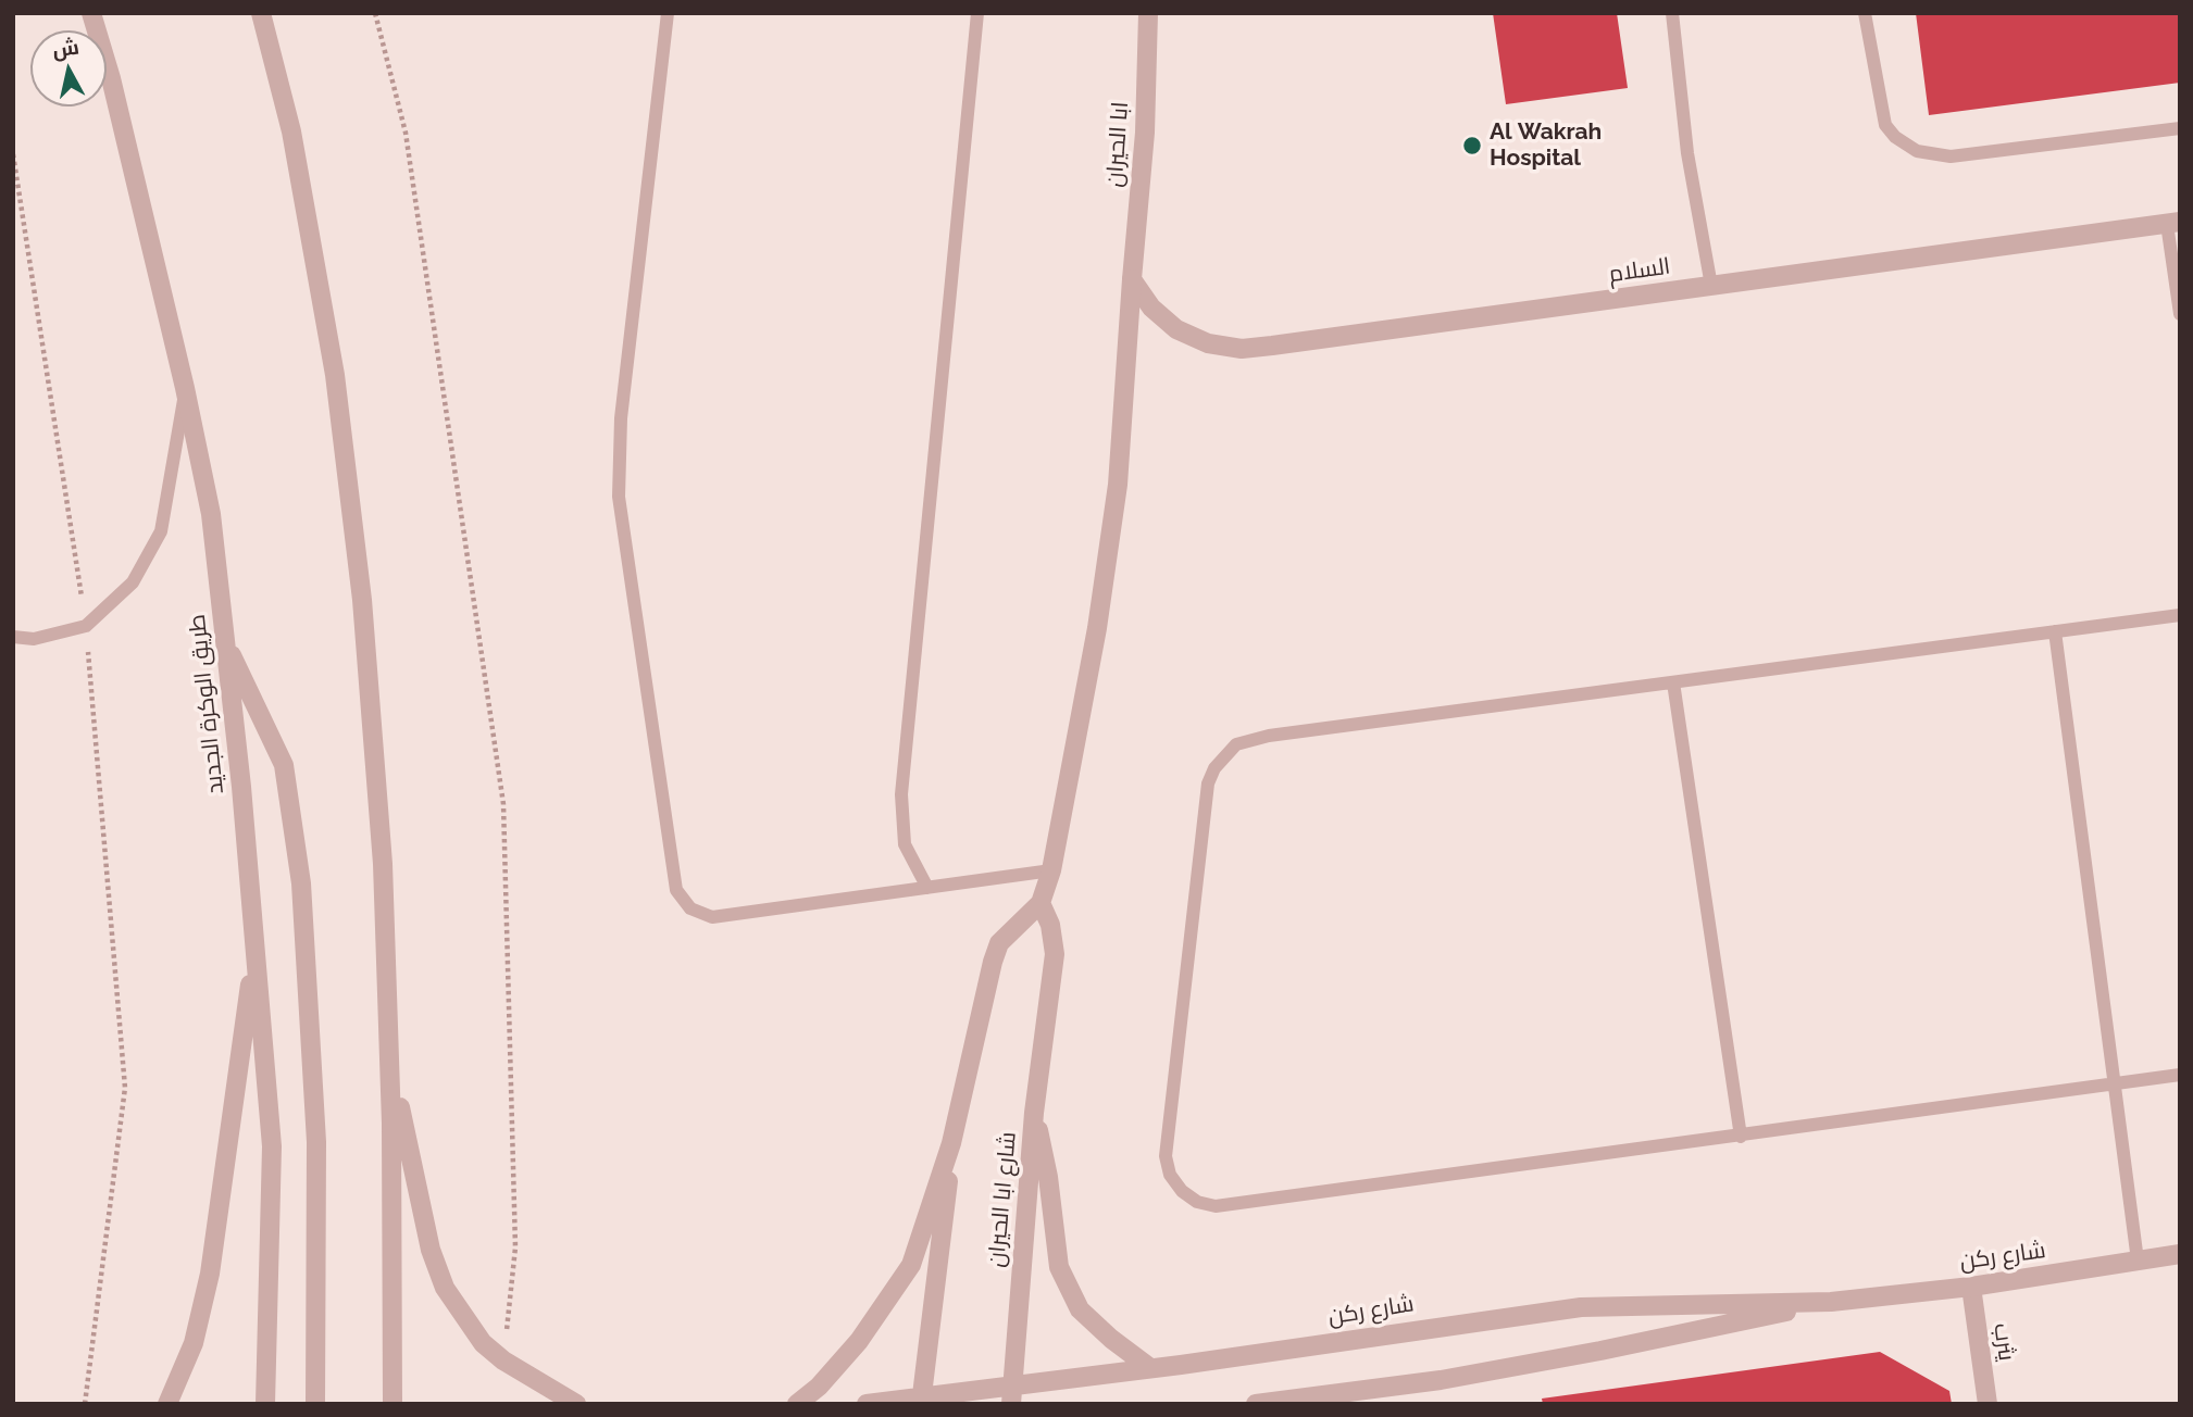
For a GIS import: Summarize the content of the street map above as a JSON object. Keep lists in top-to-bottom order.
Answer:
{
  "streets": {
    "street": [
      "ابا الحيران",
      "السلام",
      "طريق الوكرة الجديد",
      "شارع ابا الحيران",
      "شارع ركن",
      "يثرب"
    ]
  },
  "crossings": [
    ["ابا الحيران", "السلام"],
    ["ابا الحيران", "شارع ابا الحيران"],
    ["شارع ابا الحيران", "شارع ركن"],
    ["شارع ركن", "يثرب"]
  ],
  "places": ["Al Wakrah Hospital"],
  "north": "top"
}
